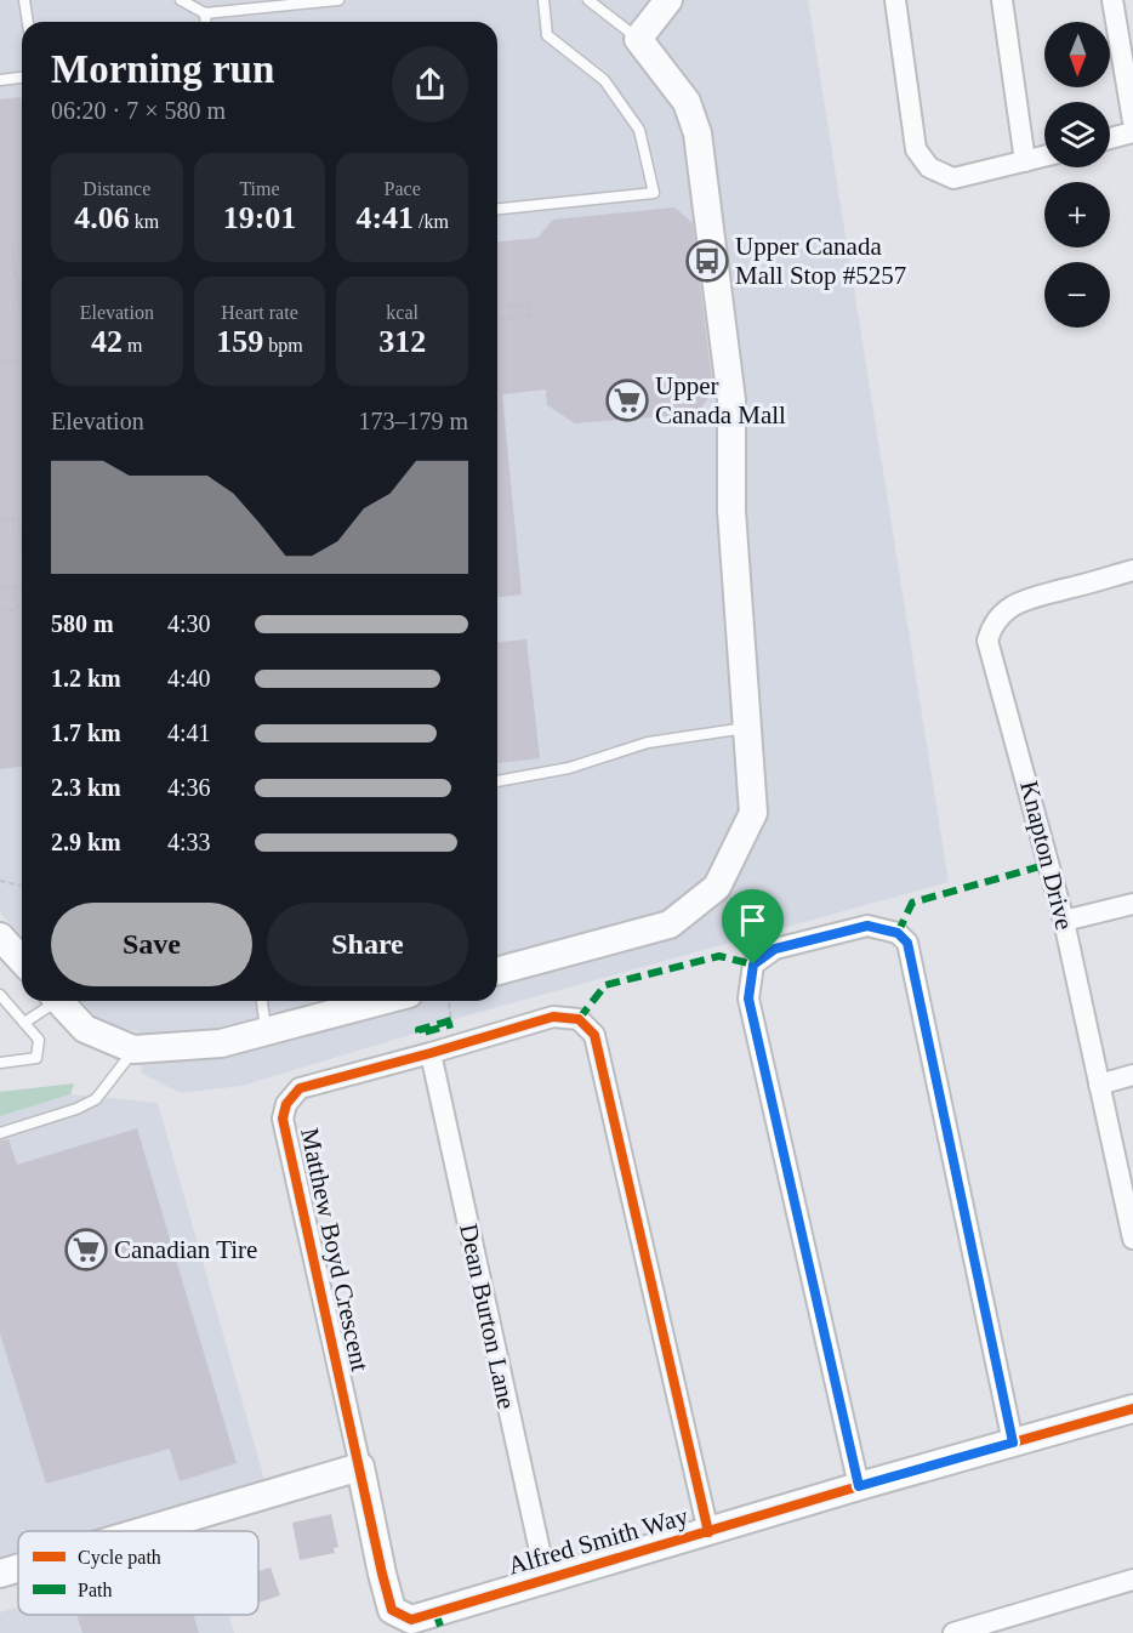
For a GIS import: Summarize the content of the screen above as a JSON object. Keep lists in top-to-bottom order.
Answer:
{
  "streets": {
    "street": [
      "Knapton Drive",
      "Matthew Boyd Crescent",
      "Dean Burton Lane",
      "Alfred Smith Way"
    ]
  },
  "crossings": [
    ["Matthew Boyd Crescent", "Dean Burton Lane"],
    ["Matthew Boyd Crescent", "Alfred Smith Way"],
    ["Dean Burton Lane", "Alfred Smith Way"]
  ],
  "places": {
    "bus stop": ["Upper Canada Mall Stop #5257"],
    "supermarket": ["Upper Canada Mall", "Canadian Tire"]
  },
  "legend": ["Cycle path", "Path"],
  "north": "bottom",
  "page": {
    "map_buttons": ["+", "−"],
    "heading": ["Morning run", "06:20 · 7 × 580 m"],
    "stats": [
      ["Distance", "4.06 km"],
      ["Time", "19:01"],
      ["Pace", "4:41 /km"],
      ["Elevation", "42 m"],
      ["Heart rate", "159 bpm"],
      ["kcal", "312"]
    ],
    "chart": ["Elevation", "173–179 m"],
    "list": [
      {
        "name": "580 m",
        "note": "4:30"
      },
      {
        "name": "1.2 km",
        "note": "4:40"
      },
      {
        "name": "1.7 km",
        "note": "4:41"
      },
      {
        "name": "2.3 km",
        "note": "4:36"
      },
      {
        "name": "2.9 km",
        "note": "4:33"
      }
    ],
    "buttons": ["Save", "Share"]
  }
}
